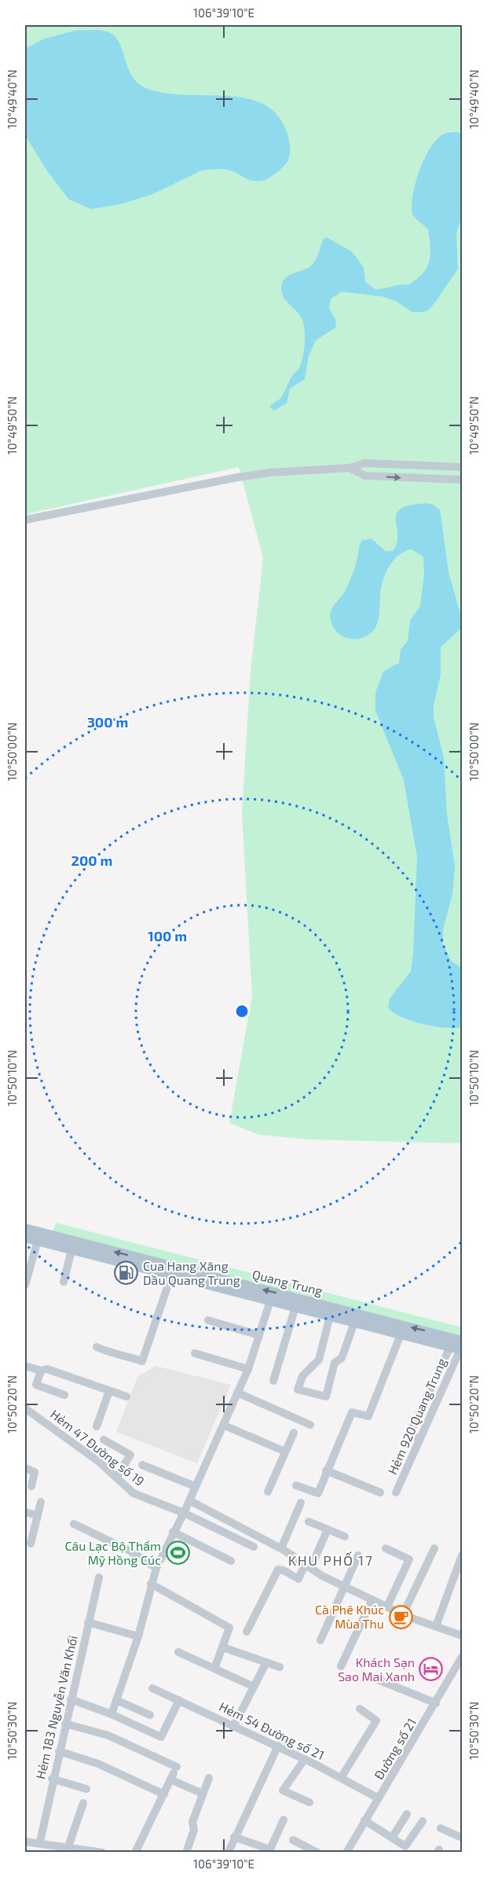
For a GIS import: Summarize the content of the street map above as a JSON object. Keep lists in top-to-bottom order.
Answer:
{
  "streets": {
    "main road": ["Quang Trung"],
    "street": [
      "Hẻm 920 Quang Trung",
      "Hẻm 47 Đường số 19",
      "Hẻm 183 Nguyễn Văn Khối",
      "Hẻm 54 Đường số 21",
      "Đường số 21"
    ]
  },
  "crossings": [
    ["Quang Trung", "Hẻm 920 Quang Trung"],
    ["Hẻm 54 Đường số 21", "Đường số 21"]
  ],
  "districts": ["KHU PHỐ 17"],
  "places": {
    "fuel station": ["Cua Hang Xăng Dầu Quang Trung"],
    "sports": ["Câu Lạc Bộ Thẩm Mỹ Hồng Cúc"],
    "cafe": ["Cà Phê Khúc Mùa Thu"],
    "hotel": ["Khách Sạn Sao Mai Xanh"]
  },
  "coordinates": [
    "106°39'10\"E",
    "10°49'40\"N",
    "10°49'50\"N",
    "10°50'00\"N",
    "10°50'10\"N",
    "10°50'20\"N",
    "10°50'30\"N"
  ],
  "rings": ["300 m", "200 m", "100 m"]
}
